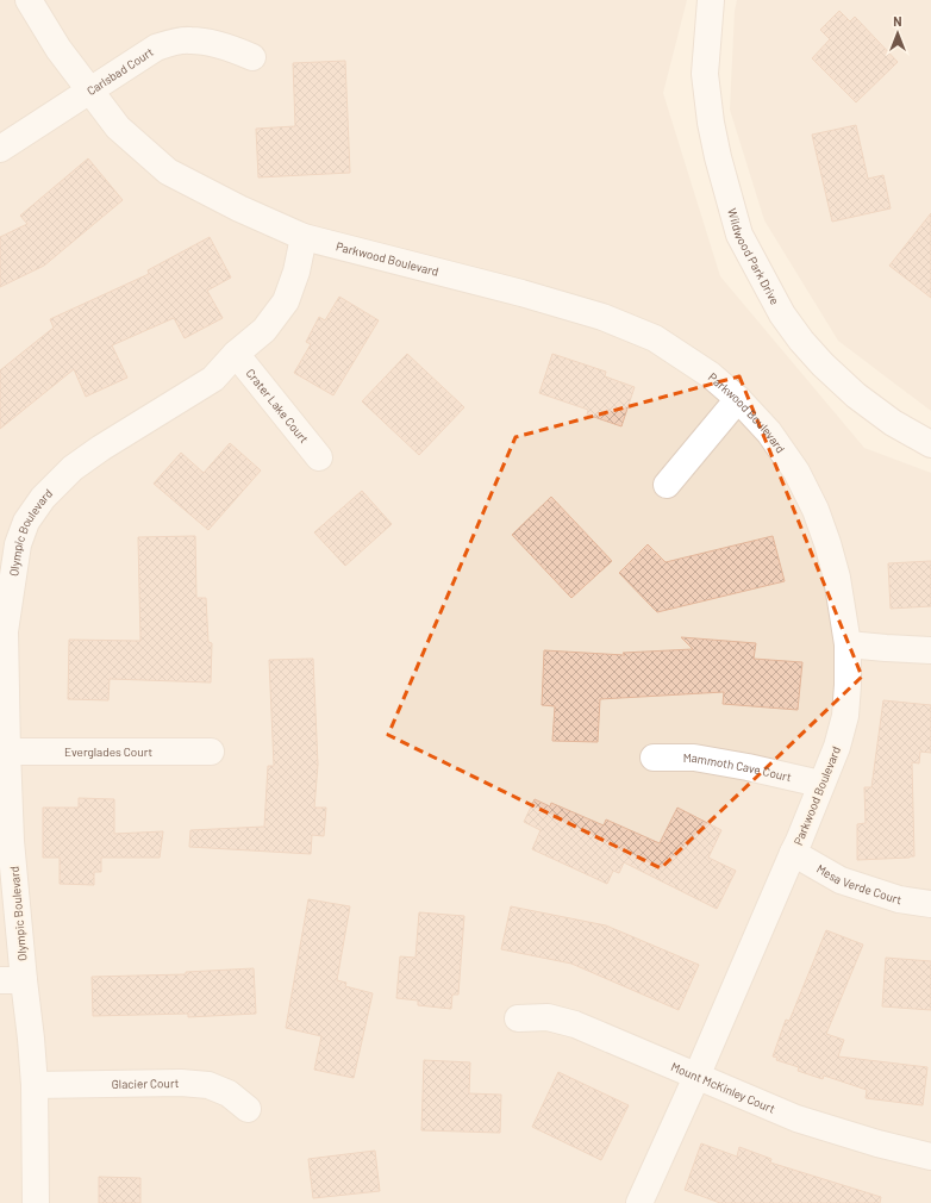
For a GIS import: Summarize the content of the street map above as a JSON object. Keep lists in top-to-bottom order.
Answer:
{
  "streets": {
    "street": [
      "Carlsbad Court",
      "Wildwood Park Drive",
      "Parkwood Boulevard",
      "Crater Lake Court",
      "Olympic Boulevard",
      "Everglades Court",
      "Mammoth Cave Court",
      "Mesa Verde Court",
      "Glacier Court",
      "Mount McKinley Court"
    ]
  },
  "crossings": [
    ["Carlsbad Court", "Parkwood Boulevard"],
    ["Parkwood Boulevard", "Olympic Boulevard"],
    ["Parkwood Boulevard", "Mammoth Cave Court"],
    ["Parkwood Boulevard", "Mesa Verde Court"],
    ["Parkwood Boulevard", "Mount McKinley Court"],
    ["Crater Lake Court", "Olympic Boulevard"],
    ["Olympic Boulevard", "Everglades Court"],
    ["Olympic Boulevard", "Glacier Court"]
  ],
  "north": "top"
}
